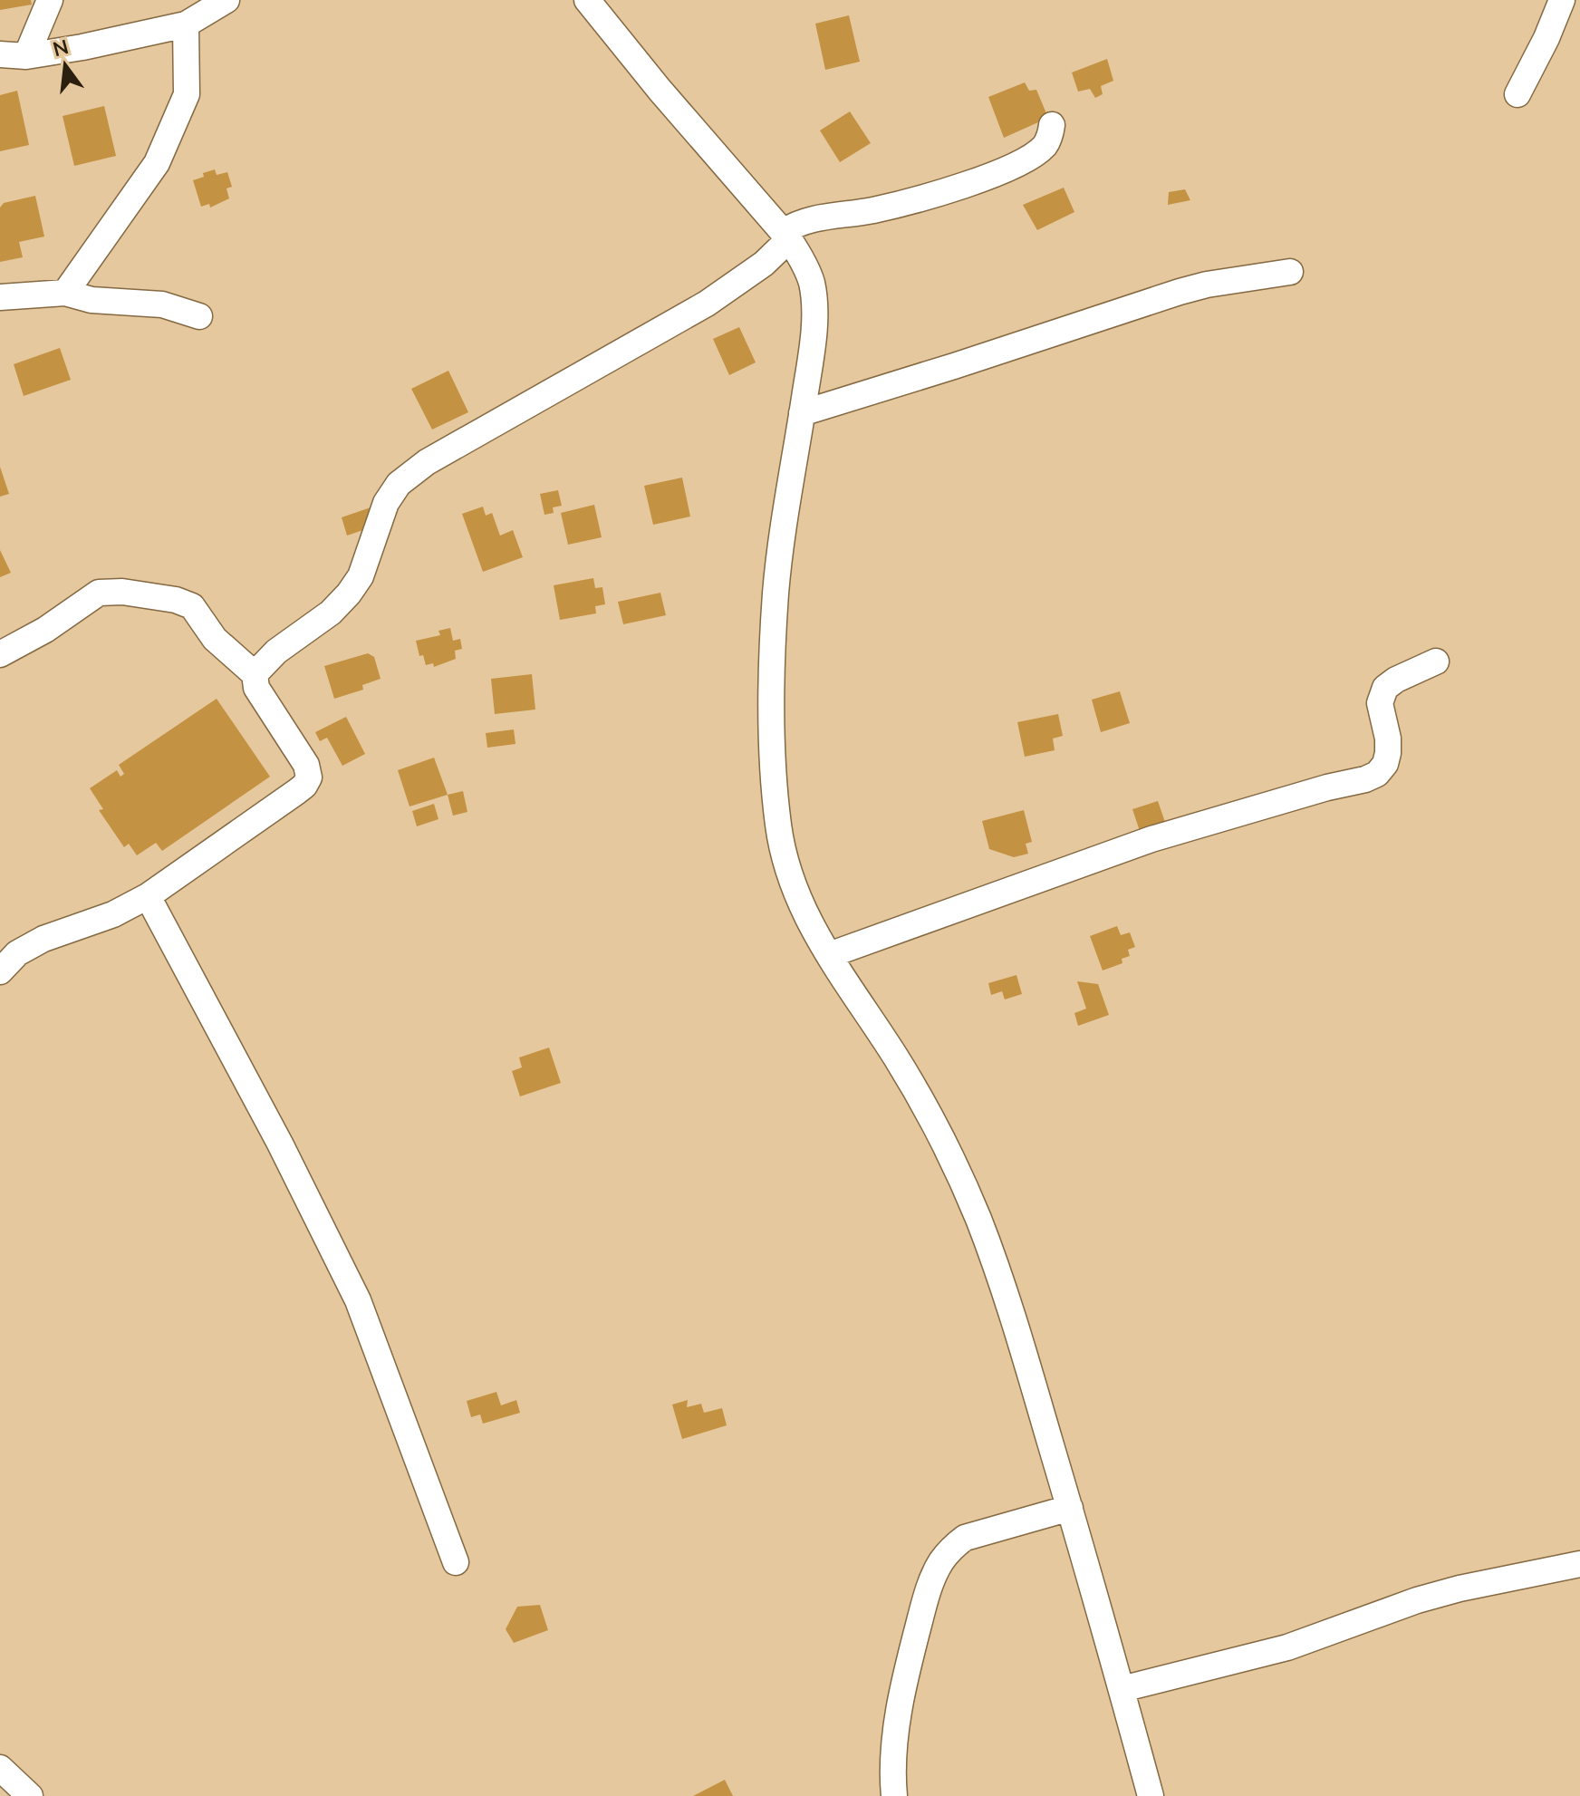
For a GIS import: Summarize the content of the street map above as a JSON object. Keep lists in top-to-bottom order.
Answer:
{
  "north": "top"
}
